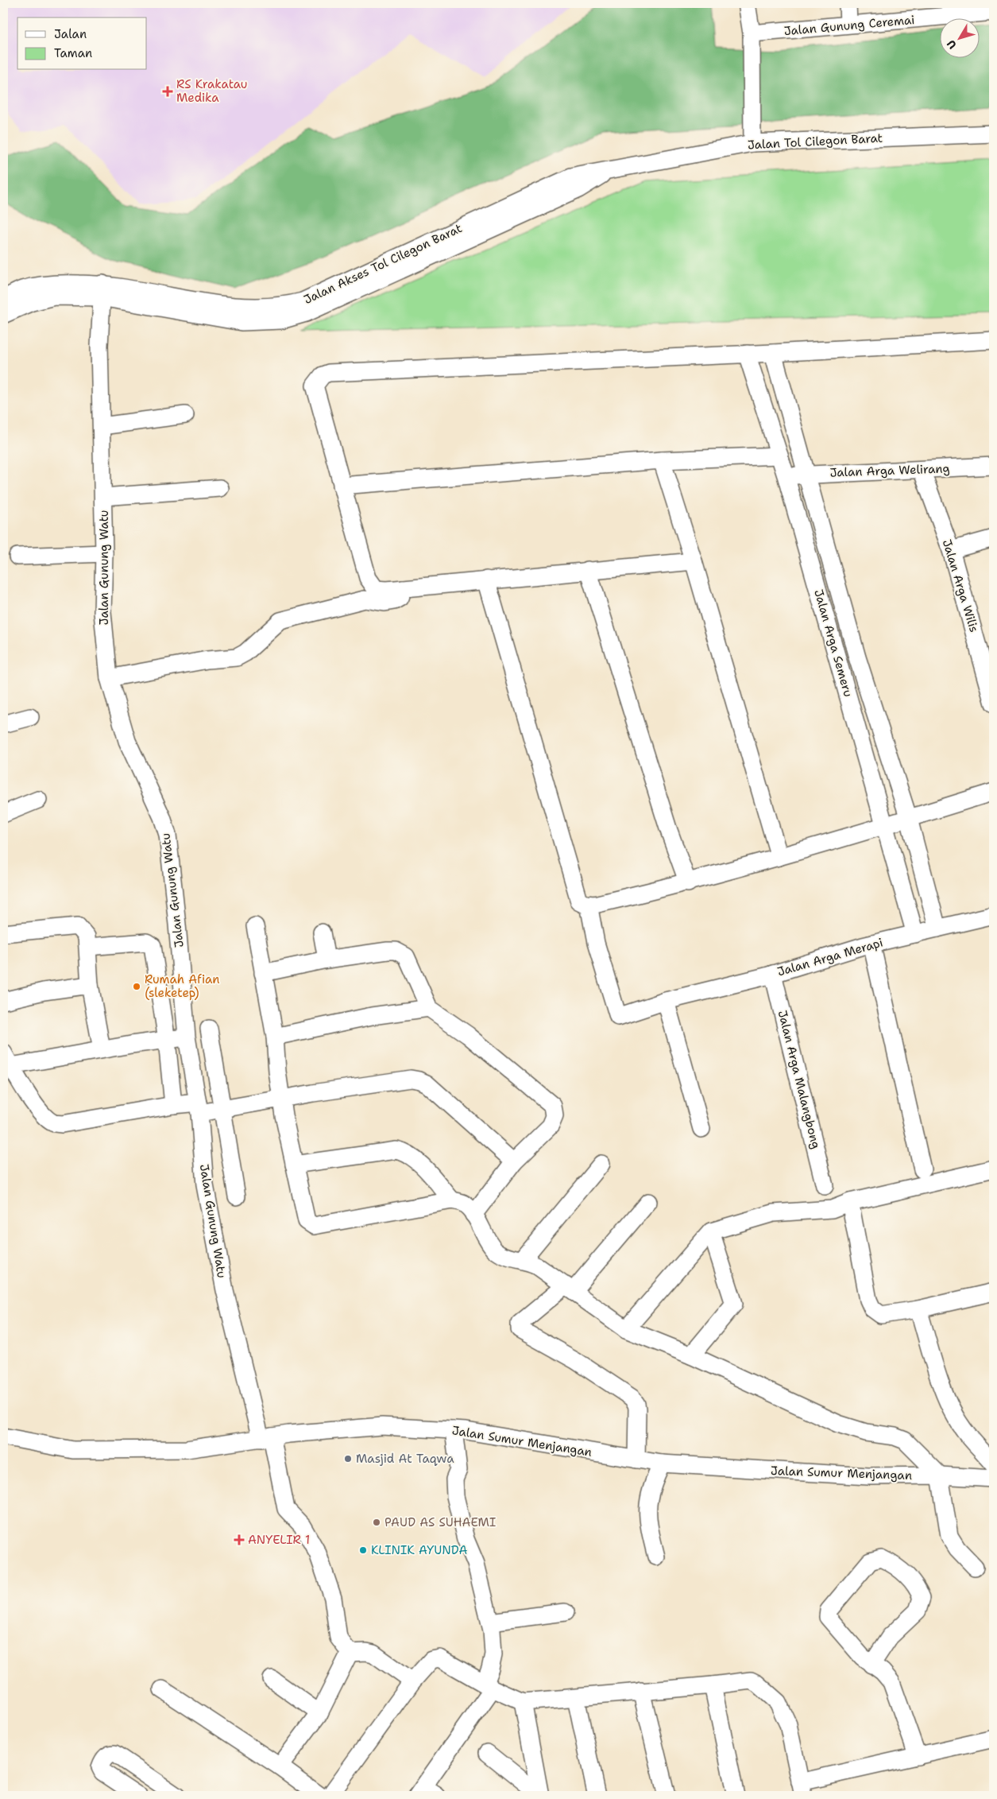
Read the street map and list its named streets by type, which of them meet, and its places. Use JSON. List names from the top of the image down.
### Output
{
  "streets": {
    "street": [
      "Jalan Gunung Ceremai",
      "Jalan Tol Cilegon Barat",
      "Jalan Akses Tol Cilegon Barat",
      "Jalan Arga Welirang",
      "Jalan Gunung Watu",
      "Jalan Arga Wilis",
      "Jalan Arga Semeru",
      "Jalan Arga Merapi",
      "Jalan Arga Malangbong",
      "Jalan Sumur Menjangan"
    ]
  },
  "crossings": [
    ["Jalan Tol Cilegon Barat", "Jalan Akses Tol Cilegon Barat"],
    ["Jalan Akses Tol Cilegon Barat", "Jalan Gunung Watu"],
    ["Jalan Arga Welirang", "Jalan Arga Wilis"],
    ["Jalan Arga Welirang", "Jalan Arga Semeru"],
    ["Jalan Gunung Watu", "Jalan Sumur Menjangan"],
    ["Jalan Arga Semeru", "Jalan Arga Merapi"],
    ["Jalan Arga Merapi", "Jalan Arga Malangbong"]
  ],
  "places": {
    "health": ["RS Krakatau Medika", "ANYELIR 1"],
    "other": [
      "Rumah Afian (sleketep)",
      "Masjid At Taqwa",
      "PAUD AS SUHAEMI",
      "KLINIK AYUNDA"
    ]
  },
  "legend": ["Jalan", "Taman"],
  "north": "bottom left"
}
